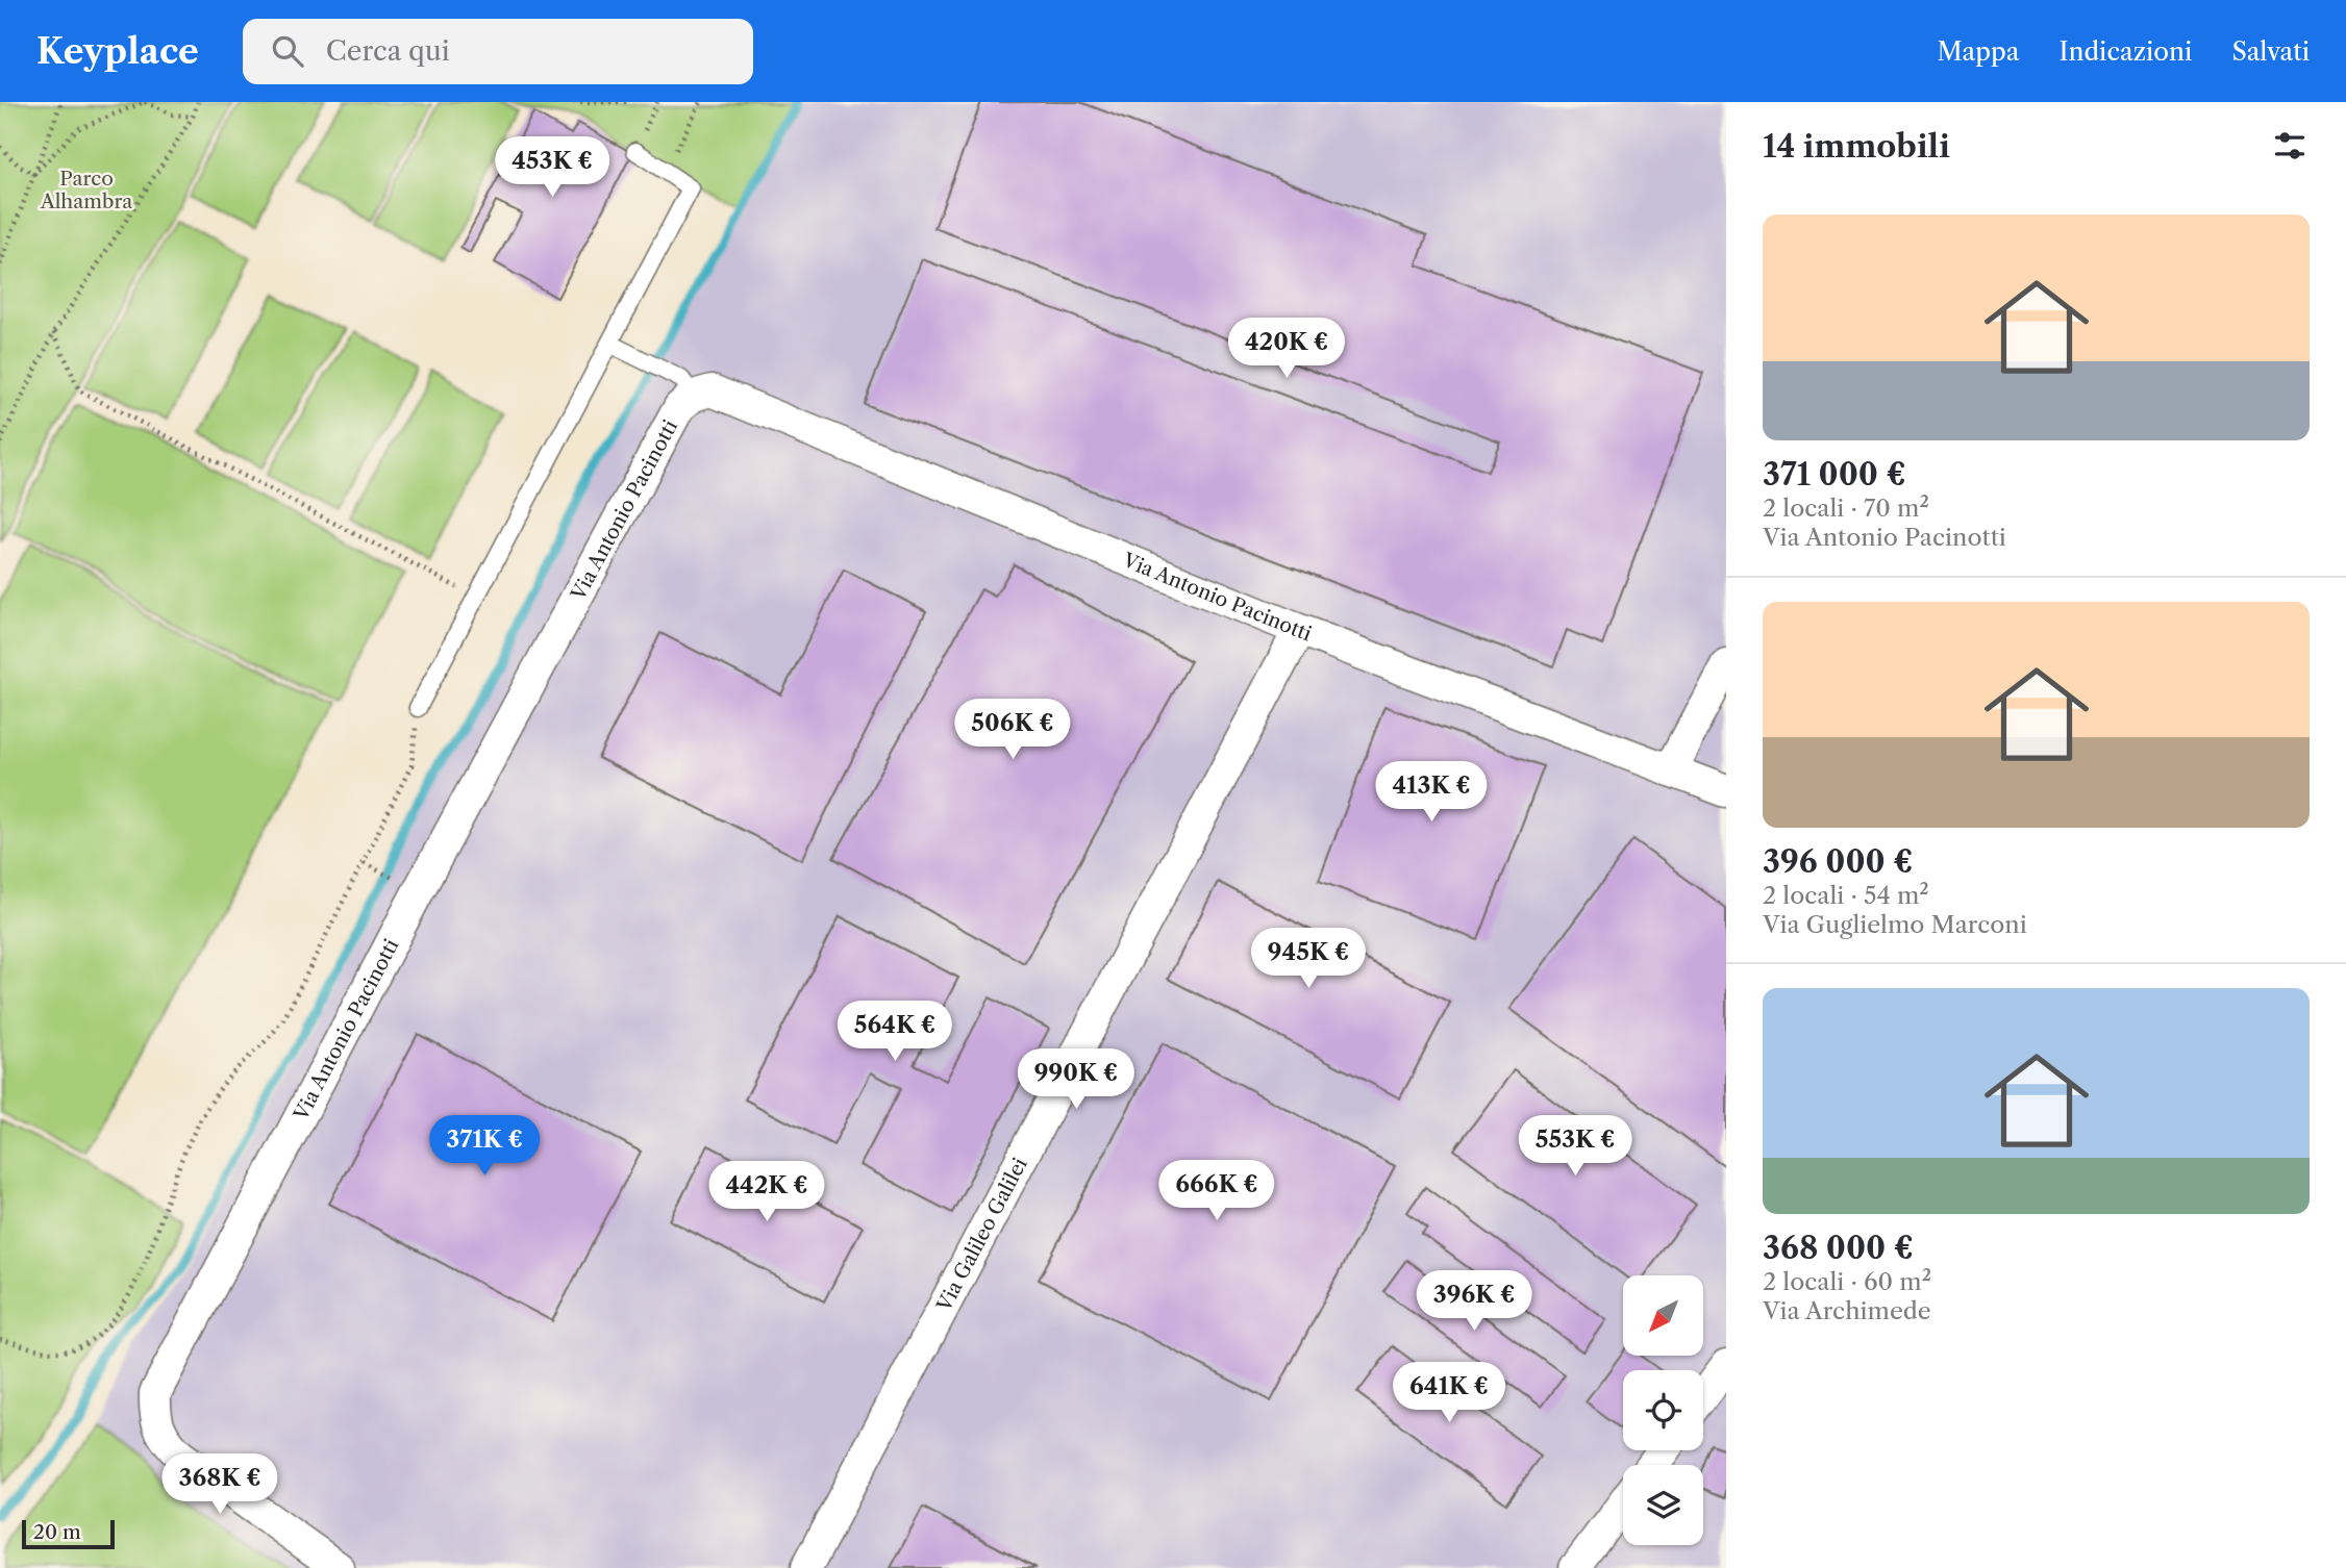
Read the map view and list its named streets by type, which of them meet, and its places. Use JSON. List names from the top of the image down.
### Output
{
  "streets": {
    "street": ["Via Antonio Pacinotti", "Via Galileo Galilei"]
  },
  "crossings": [
    ["Via Antonio Pacinotti", "Via Galileo Galilei"]
  ],
  "parks": ["Parco Alhambra"],
  "scale_bar": "20 m",
  "north": "bottom left",
  "page": {
    "header": "Keyplace",
    "search": "Cerca qui",
    "nav": ["Mappa", "Indicazioni", "Salvati"],
    "heading": "14 immobili",
    "price": [
      "453K €",
      "420K €",
      "506K €",
      "413K €",
      "945K €",
      "564K €",
      "990K €",
      "371K €",
      "553K €",
      "666K €",
      "442K €",
      "396K €",
      "641K €",
      "368K €"
    ],
    "list": [
      {
        "name": "371 000 €",
        "note": "2 locali · 70 m² · Via Antonio Pacinotti"
      },
      {
        "name": "396 000 €",
        "note": "2 locali · 54 m² · Via Guglielmo Marconi"
      },
      {
        "name": "368 000 €",
        "note": "2 locali · 60 m² · Via Archimede"
      }
    ],
    "scale": "20 m"
  }
}
